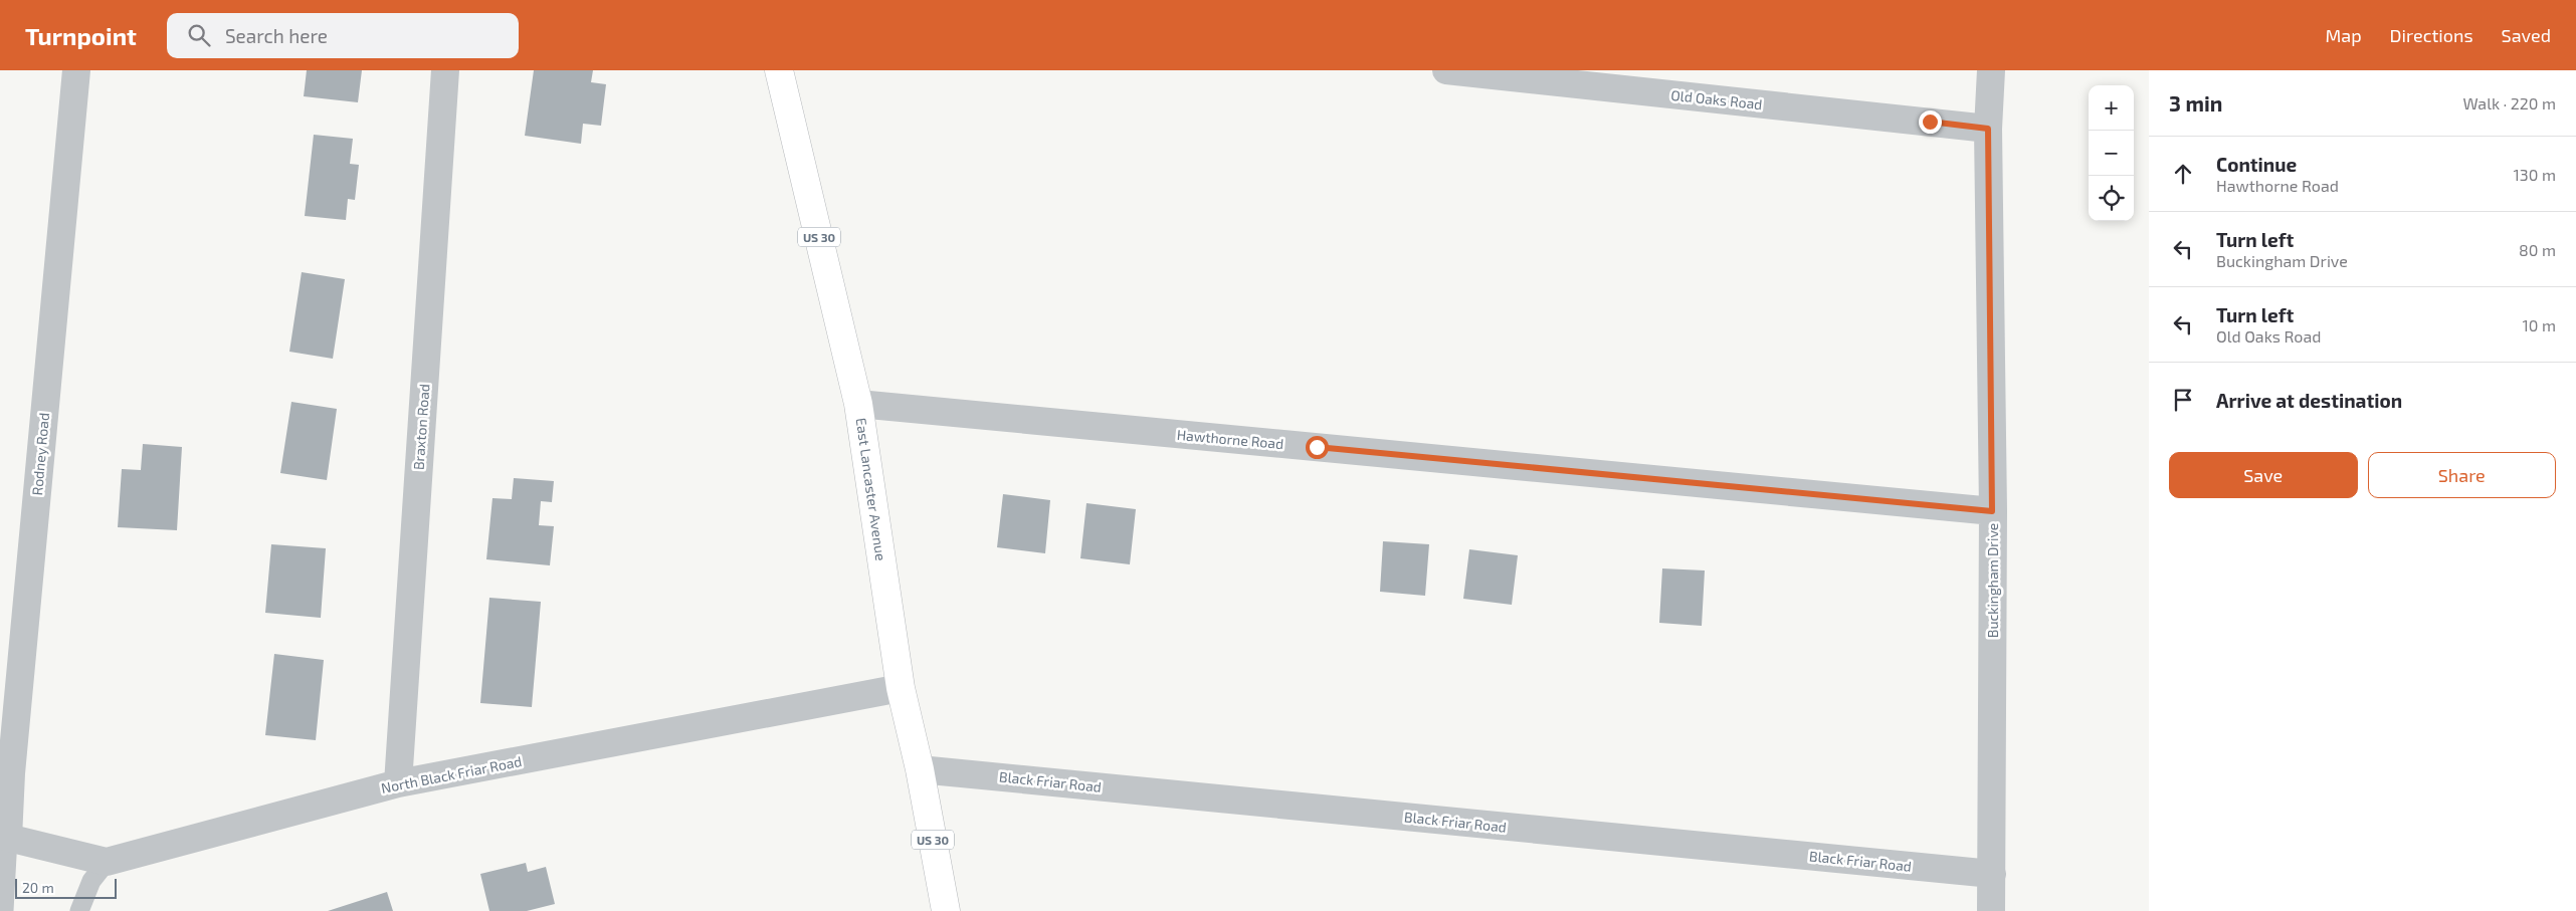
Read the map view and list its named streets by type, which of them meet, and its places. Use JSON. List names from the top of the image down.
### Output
{
  "streets": {
    "highway": ["US 30", "East Lancaster Avenue"],
    "street": [
      "Old Oaks Road",
      "Braxton Road",
      "Hawthorne Road",
      "Rodney Road",
      "Buckingham Drive",
      "North Black Friar Road",
      "Black Friar Road"
    ]
  },
  "crossings": [
    ["Old Oaks Road", "Buckingham Drive"],
    ["Braxton Road", "North Black Friar Road"],
    ["Hawthorne Road", "East Lancaster Avenue"],
    ["Hawthorne Road", "Buckingham Drive"],
    ["Rodney Road", "North Black Friar Road"],
    ["East Lancaster Avenue", "North Black Friar Road"],
    ["East Lancaster Avenue", "Black Friar Road"],
    ["Buckingham Drive", "Black Friar Road"]
  ],
  "scale_bar": "20 m",
  "page": {
    "header": "Turnpoint",
    "search": "Search here",
    "nav": ["Map", "Directions", "Saved"],
    "heading": ["3 min", "Walk · 220 m"],
    "map_buttons": ["+", "−"],
    "list": [
      ["Continue", "Hawthorne Road", "130 m"],
      ["Turn left", "Buckingham Drive", "80 m"],
      ["Turn left", "Old Oaks Road", "10 m"],
      "Arrive at destination"
    ],
    "buttons": ["Save", "Share"],
    "scale": "20 m"
  }
}
